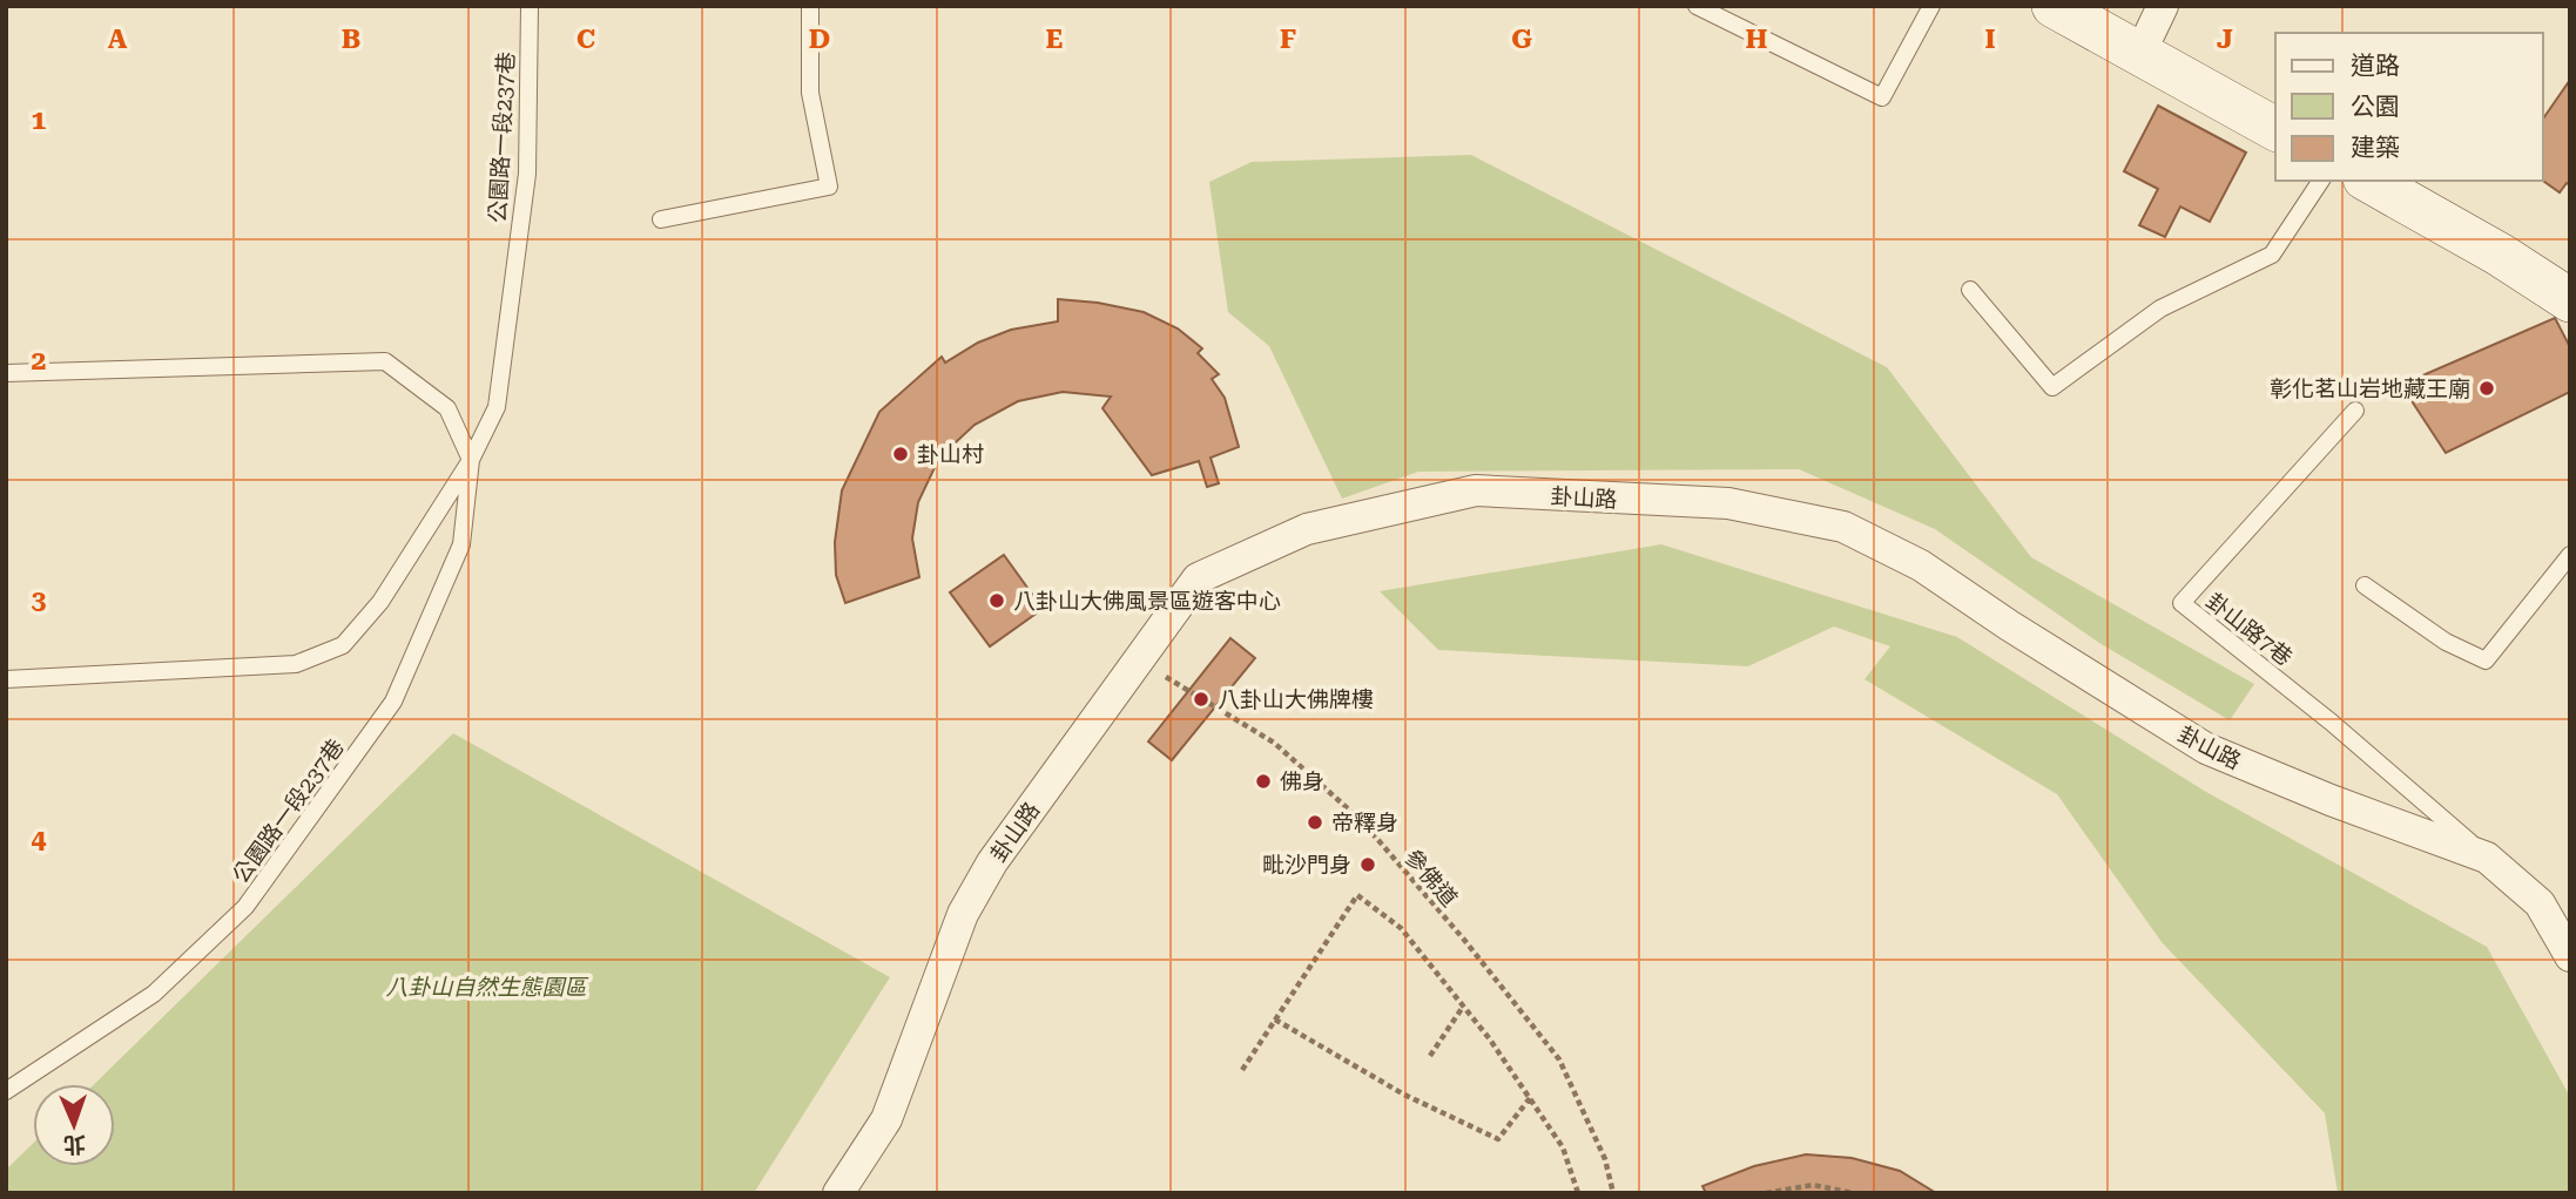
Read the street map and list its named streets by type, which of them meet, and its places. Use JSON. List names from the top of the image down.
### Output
{
  "streets": {
    "street": ["卦山路"],
    "lane": ["公園路一段237巷", "卦山路7巷"],
    "path": ["參佛道"]
  },
  "crossings": [
    ["卦山路", "卦山路7巷"],
    ["卦山路", "參佛道"]
  ],
  "parks": ["八卦山自然生態園區"],
  "places": [
    "彰化茗山岩地藏王廟",
    "卦山村",
    "八卦山大佛風景區遊客中心",
    "八卦山大佛牌樓",
    "佛身",
    "帝釋身",
    "毗沙門身"
  ],
  "legend": ["道路", "公園", "建築"],
  "north": "bottom",
  "grid": {
    "columns": [
      "A",
      "B",
      "C",
      "D",
      "E",
      "F",
      "G",
      "H",
      "I",
      "J"
    ],
    "rows": [
      "1",
      "2",
      "3",
      "4"
    ]
  }
}
